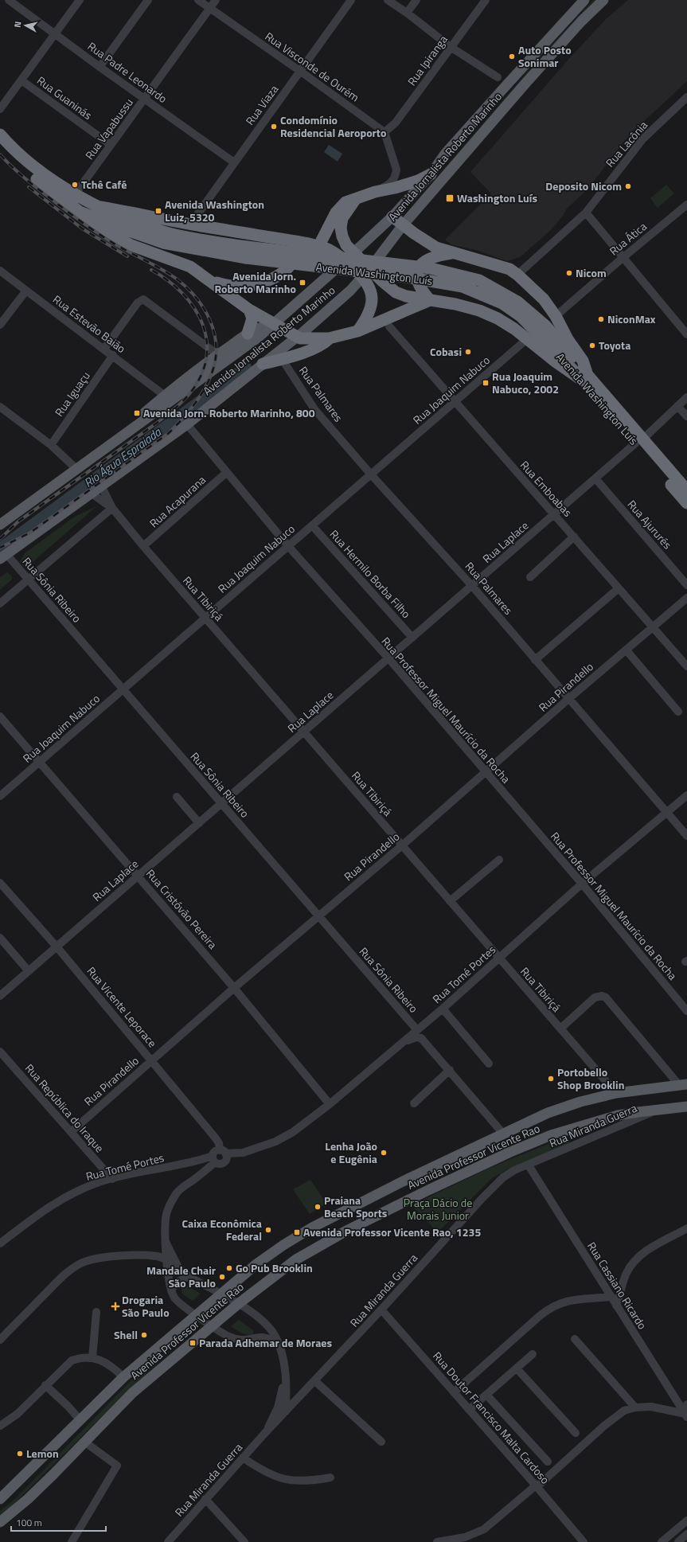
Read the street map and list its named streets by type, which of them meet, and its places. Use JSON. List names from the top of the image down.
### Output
{
  "streets": {
    "highway": ["Avenida Washington Luís"],
    "main road": ["Avenida Jornalista Roberto Marinho", "Avenida Professor Vicente Rao"],
    "street": [
      "Rua Ipiranga",
      "Rua Visconde de Ourém",
      "Rua Padre Leonardo",
      "Rua Guaninás",
      "Rua Viaza",
      "Rua Vapabussu",
      "Rua Lacônia",
      "Rua Ática",
      "Rua Estevão Baião",
      "Rua Joaquim Nabuco",
      "Rua Iguaçu",
      "Rua Palmares",
      "Rua Emboabas",
      "Rua Acapurana",
      "Rua Ajururés",
      "Rua Laplace",
      "Rua Hermilo Borba Filho",
      "Rua Sônia Ribeiro",
      "Rua Tibiriçá",
      "Rua Pirandello",
      "Rua Professor Miguel Maurício da Rocha",
      "Rua Cristóvão Pereira",
      "Rua Tomé Portes",
      "Rua Vicente Leporace",
      "Rua República do Iraque",
      "Rua Miranda Guerra",
      "Rua Cassiano Ricardo",
      "Rua Doutor Francisco Malta Cardoso"
    ]
  },
  "crossings": [
    ["Rua Ipiranga", "Rua Visconde de Ourém"],
    ["Rua Visconde de Ourém", "Rua Viaza"],
    ["Rua Visconde de Ourém", "Rua Vapabussu"],
    ["Rua Padre Leonardo", "Rua Viaza"],
    ["Rua Padre Leonardo", "Rua Vapabussu"],
    ["Rua Guaninás", "Rua Vapabussu"],
    ["Rua Vapabussu", "Avenida Washington Luís"],
    ["Avenida Jornalista Roberto Marinho", "Rua Palmares"],
    ["Avenida Jornalista Roberto Marinho", "Rua Sônia Ribeiro"],
    ["Avenida Jornalista Roberto Marinho", "Rua Tibiriçá"],
    ["Avenida Jornalista Roberto Marinho", "Rua Professor Miguel Maurício da Rocha"],
    ["Avenida Washington Luís", "Rua Laplace"],
    ["Rua Estevão Baião", "Rua Iguaçu"],
    ["Rua Joaquim Nabuco", "Rua Palmares"],
    ["Rua Joaquim Nabuco", "Rua Emboabas"],
    ["Rua Joaquim Nabuco", "Rua Hermilo Borba Filho"],
    ["Rua Joaquim Nabuco", "Rua Sônia Ribeiro"],
    ["Rua Joaquim Nabuco", "Rua Tibiriçá"],
    ["Rua Joaquim Nabuco", "Rua Professor Miguel Maurício da Rocha"],
    ["Rua Joaquim Nabuco", "Rua Cristóvão Pereira"],
    ["Rua Palmares", "Rua Laplace"],
    ["Rua Palmares", "Rua Pirandello"],
    ["Rua Palmares", "Rua Tomé Portes"],
    ["Rua Emboabas", "Rua Laplace"],
    ["Rua Emboabas", "Rua Pirandello"],
    ["Rua Acapurana", "Rua Tibiriçá"],
    ["Rua Acapurana", "Rua Professor Miguel Maurício da Rocha"],
    ["Rua Ajururés", "Rua Laplace"],
    ["Rua Laplace", "Rua Hermilo Borba Filho"],
    ["Rua Laplace", "Rua Sônia Ribeiro"],
    ["Rua Laplace", "Rua Tibiriçá"],
    ["Rua Laplace", "Rua Professor Miguel Maurício da Rocha"],
    ["Rua Laplace", "Rua Cristóvão Pereira"],
    ["Rua Laplace", "Rua Vicente Leporace"],
    ["Rua Sônia Ribeiro", "Rua Pirandello"],
    ["Rua Sônia Ribeiro", "Rua Tomé Portes"],
    ["Rua Tibiriçá", "Rua Pirandello"],
    ["Rua Tibiriçá", "Rua Tomé Portes"],
    ["Rua Tibiriçá", "Avenida Professor Vicente Rao"],
    ["Rua Pirandello", "Rua Professor Miguel Maurício da Rocha"],
    ["Rua Pirandello", "Rua Cristóvão Pereira"],
    ["Rua Pirandello", "Rua Vicente Leporace"],
    ["Rua Pirandello", "Rua República do Iraque"],
    ["Rua Professor Miguel Maurício da Rocha", "Rua Tomé Portes"],
    ["Rua Cristóvão Pereira", "Rua Tomé Portes"],
    ["Rua Tomé Portes", "Rua Vicente Leporace"],
    ["Rua Tomé Portes", "Rua República do Iraque"],
    ["Rua Miranda Guerra", "Avenida Professor Vicente Rao"],
    ["Rua Miranda Guerra", "Rua Cassiano Ricardo"],
    ["Rua Miranda Guerra", "Rua Doutor Francisco Malta Cardoso"]
  ],
  "water": ["Rio Água Espraiada"],
  "parks": ["Praça Dácio de Morais Junior"],
  "places": {
    "other": [
      "Auto Posto Sonimar",
      "Condomínio Residencial Aeroporto",
      "Tchê Café",
      "Deposito Nicom",
      "Nicom",
      "NiconMax",
      "Toyota",
      "Cobasi",
      "Portobello Shop Brooklin",
      "Lenha João e Eugênia",
      "Praiana Beach Sports",
      "Caixa Econômica Federal",
      "Go Pub Brooklin",
      "Mandale Chair São Paulo",
      "Shell",
      "Lemon"
    ],
    "transit": [
      "Washington Luís",
      "Avenida Washington Luiz, 5320",
      "Avenida Jorn. Roberto Marinho",
      "Rua Joaquim Nabuco, 2002",
      "Avenida Jorn. Roberto Marinho, 800",
      "Avenida Professor Vicente Rao, 1235",
      "Parada Adhemar de Moraes"
    ],
    "health": ["Drogaria São Paulo"]
  },
  "scale_bar": "100 m",
  "north": "left"
}
